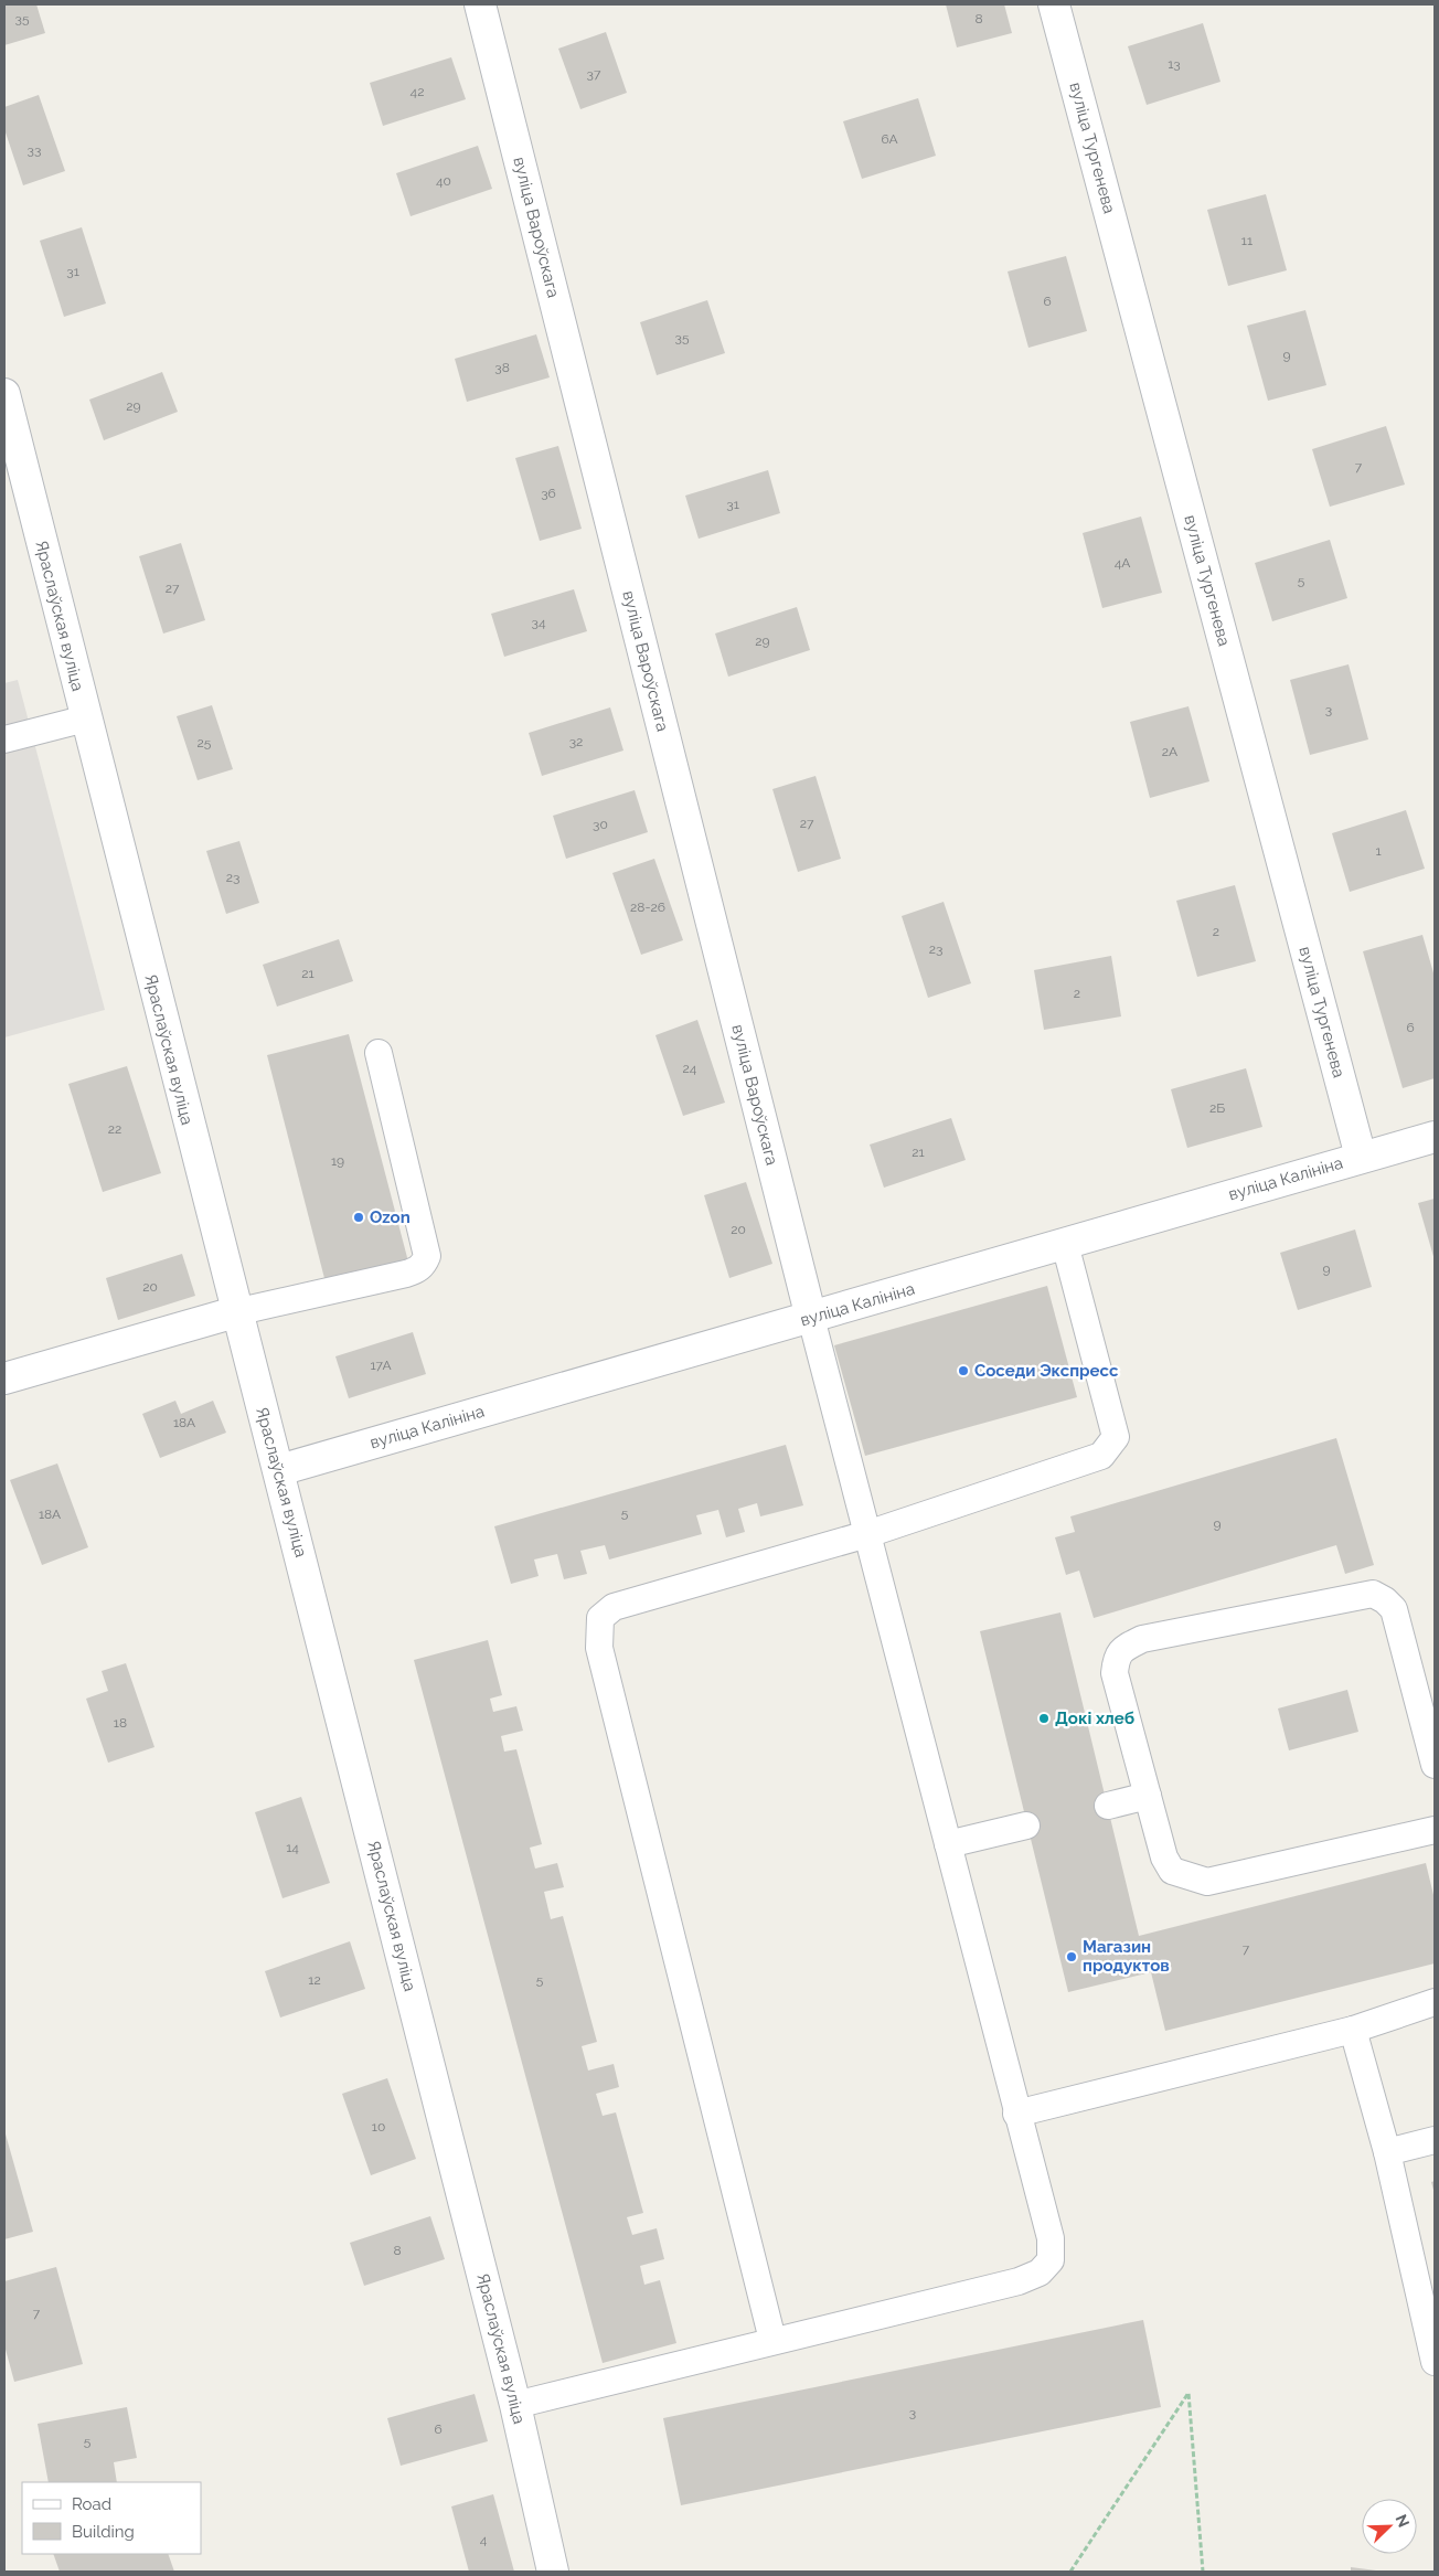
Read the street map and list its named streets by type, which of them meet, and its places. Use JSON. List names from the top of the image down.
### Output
{
  "streets": {
    "street": [
      "вуліца Тургенева",
      "вуліца Вароўскага",
      "Яраслаўская вуліца",
      "вуліца Калініна"
    ]
  },
  "crossings": [
    ["вуліца Тургенева", "вуліца Калініна"],
    ["вуліца Вароўскага", "вуліца Калініна"],
    ["Яраслаўская вуліца", "вуліца Калініна"]
  ],
  "places": [
    "Ozon",
    "Соседи Экспресс",
    "Докі хлеб",
    "Магазин продуктов"
  ],
  "house_numbers": [
    "35",
    "8",
    "13",
    "37",
    "42",
    "6А",
    "33",
    "40",
    "11",
    "31",
    "6",
    "35",
    "9",
    "38",
    "29",
    "7",
    "36",
    "31",
    "4А",
    "5",
    "27",
    "34",
    "29",
    "3",
    "32",
    "25",
    "2А",
    "27",
    "30",
    "1",
    "23",
    "28-26",
    "2",
    "23",
    "21",
    "2",
    "6",
    "24",
    "2Б",
    "22",
    "21",
    "19",
    "20",
    "9",
    "20",
    "17А",
    "18А",
    "5",
    "18А",
    "9",
    "18",
    "14",
    "7",
    "12",
    "5",
    "10",
    "8",
    "7",
    "3",
    "6",
    "5",
    "4"
  ],
  "legend": ["Road", "Building"],
  "north": "top right"
}
